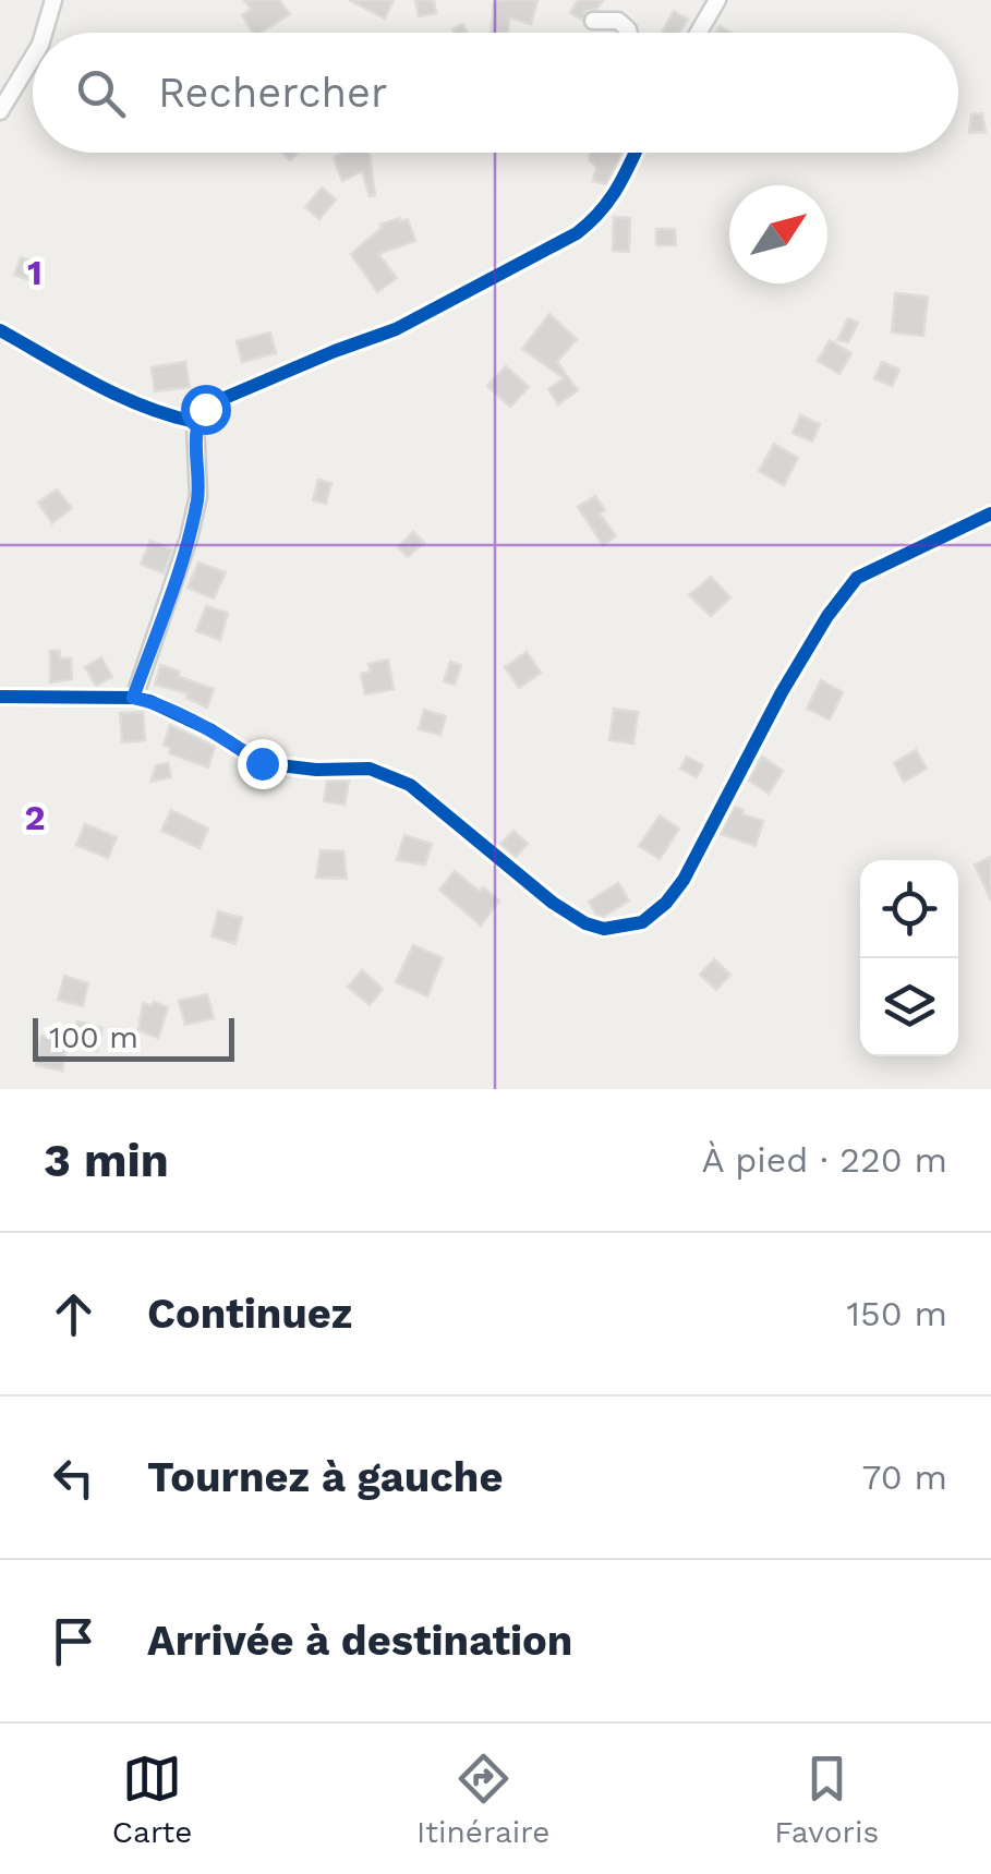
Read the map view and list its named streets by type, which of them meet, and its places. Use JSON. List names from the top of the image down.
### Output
{
  "scale_bar": "100 m",
  "north": "top right",
  "page": {
    "search": "Rechercher",
    "scale": "100 m",
    "heading": ["3 min", "À pied · 220 m"],
    "list": [
      ["Continuez", "150 m"],
      ["Tournez à gauche", "70 m"],
      "Arrivée à destination"
    ],
    "nav": ["Carte", "Itinéraire", "Favoris"]
  },
  "grid": {
    "rows": ["1", "2"]
  }
}
